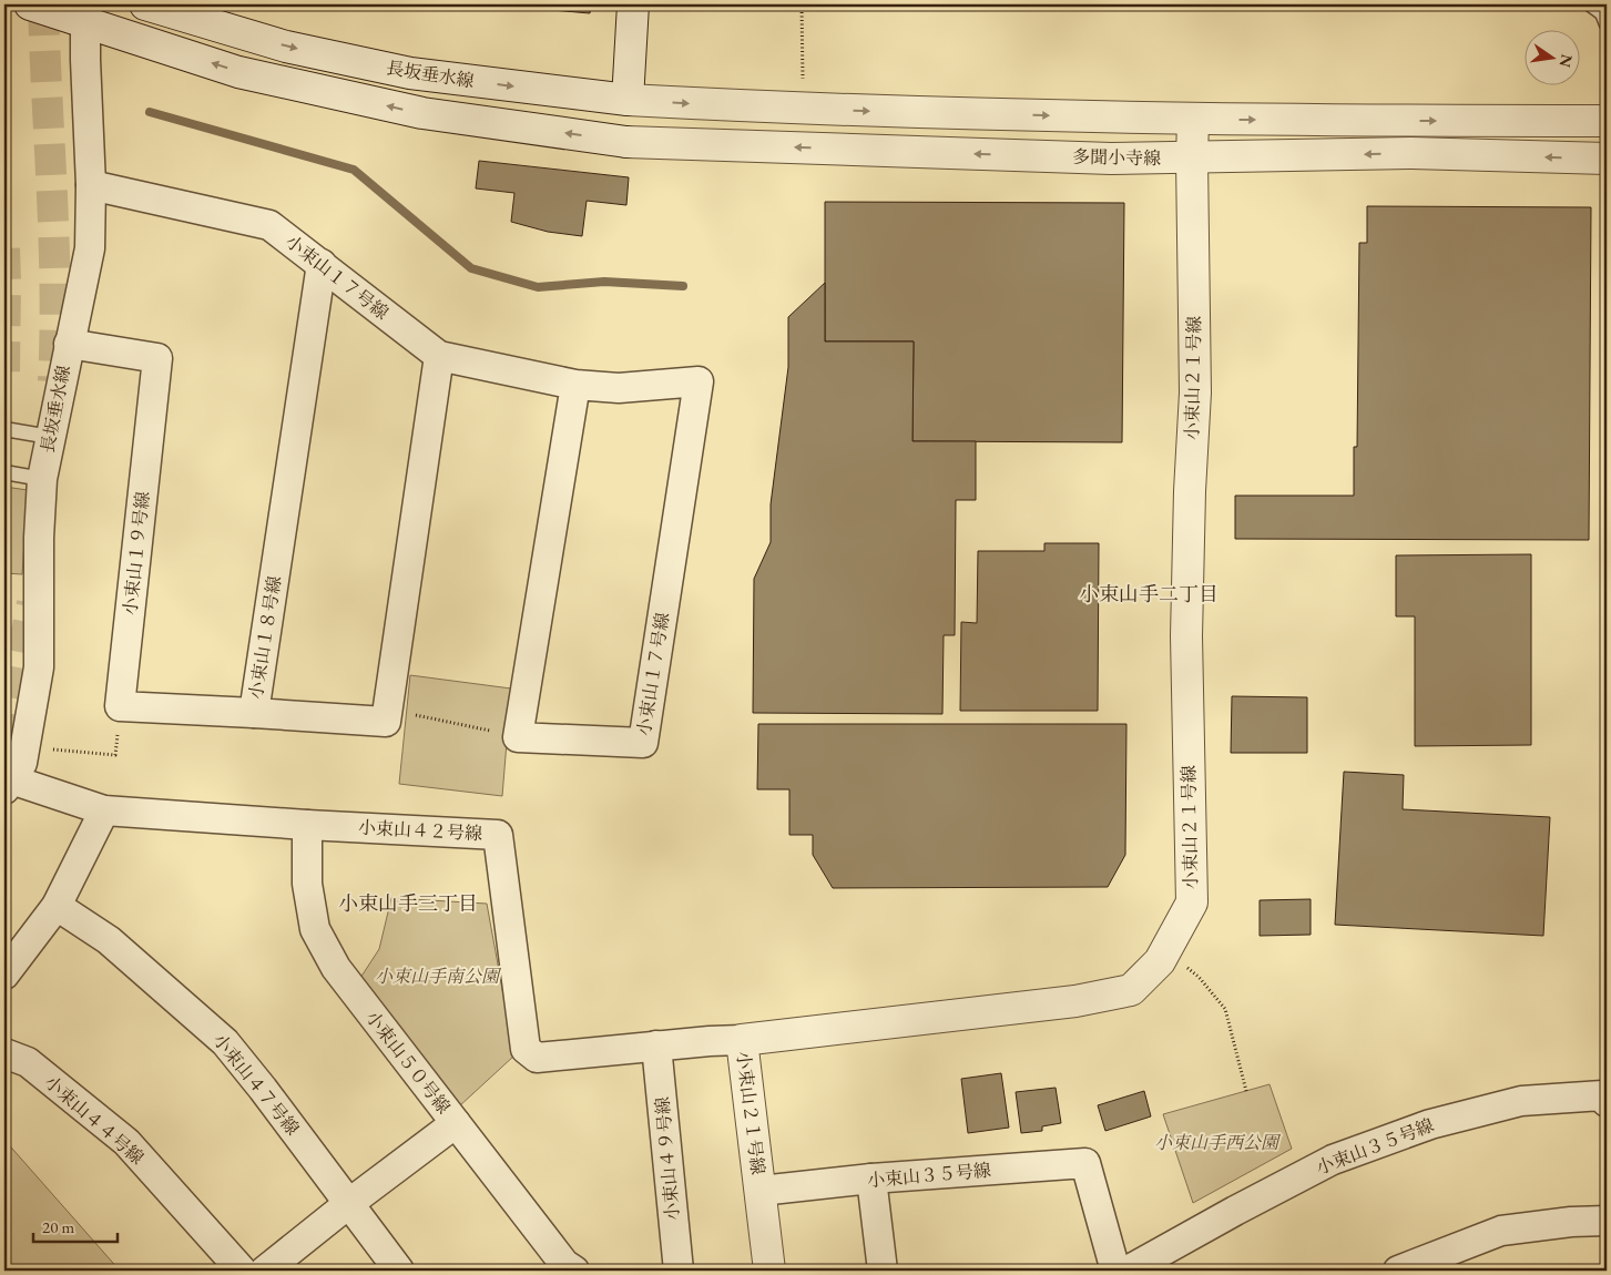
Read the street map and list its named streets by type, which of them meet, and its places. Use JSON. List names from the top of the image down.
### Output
{
  "streets": {
    "street": [
      "長坂垂水線",
      "多聞小寺線",
      "小束山１７号線",
      "小束山２１号線",
      "小束山１９号線",
      "小束山１８号線",
      "小束山４２号線",
      "小束山５０号線",
      "小束山４７号線",
      "小束山４４号線",
      "小束山３５号線",
      "小束山４９号線"
    ]
  },
  "crossings": [
    ["長坂垂水線", "多聞小寺線"],
    ["長坂垂水線", "小束山１７号線"],
    ["長坂垂水線", "小束山１９号線"],
    ["長坂垂水線", "小束山４２号線"],
    ["多聞小寺線", "小束山２１号線"],
    ["小束山１７号線", "小束山１８号線"],
    ["小束山２１号線", "小束山４２号線"],
    ["小束山２１号線", "小束山３５号線"],
    ["小束山１９号線", "小束山１８号線"],
    ["小束山４２号線", "小束山５０号線"],
    ["小束山４２号線", "小束山４９号線"]
  ],
  "districts": ["小束山手二丁目", "小束山手三丁目"],
  "parks": ["小束山手南公園", "小束山手西公園"],
  "scale_bar": "20 m",
  "north": "right"
}
